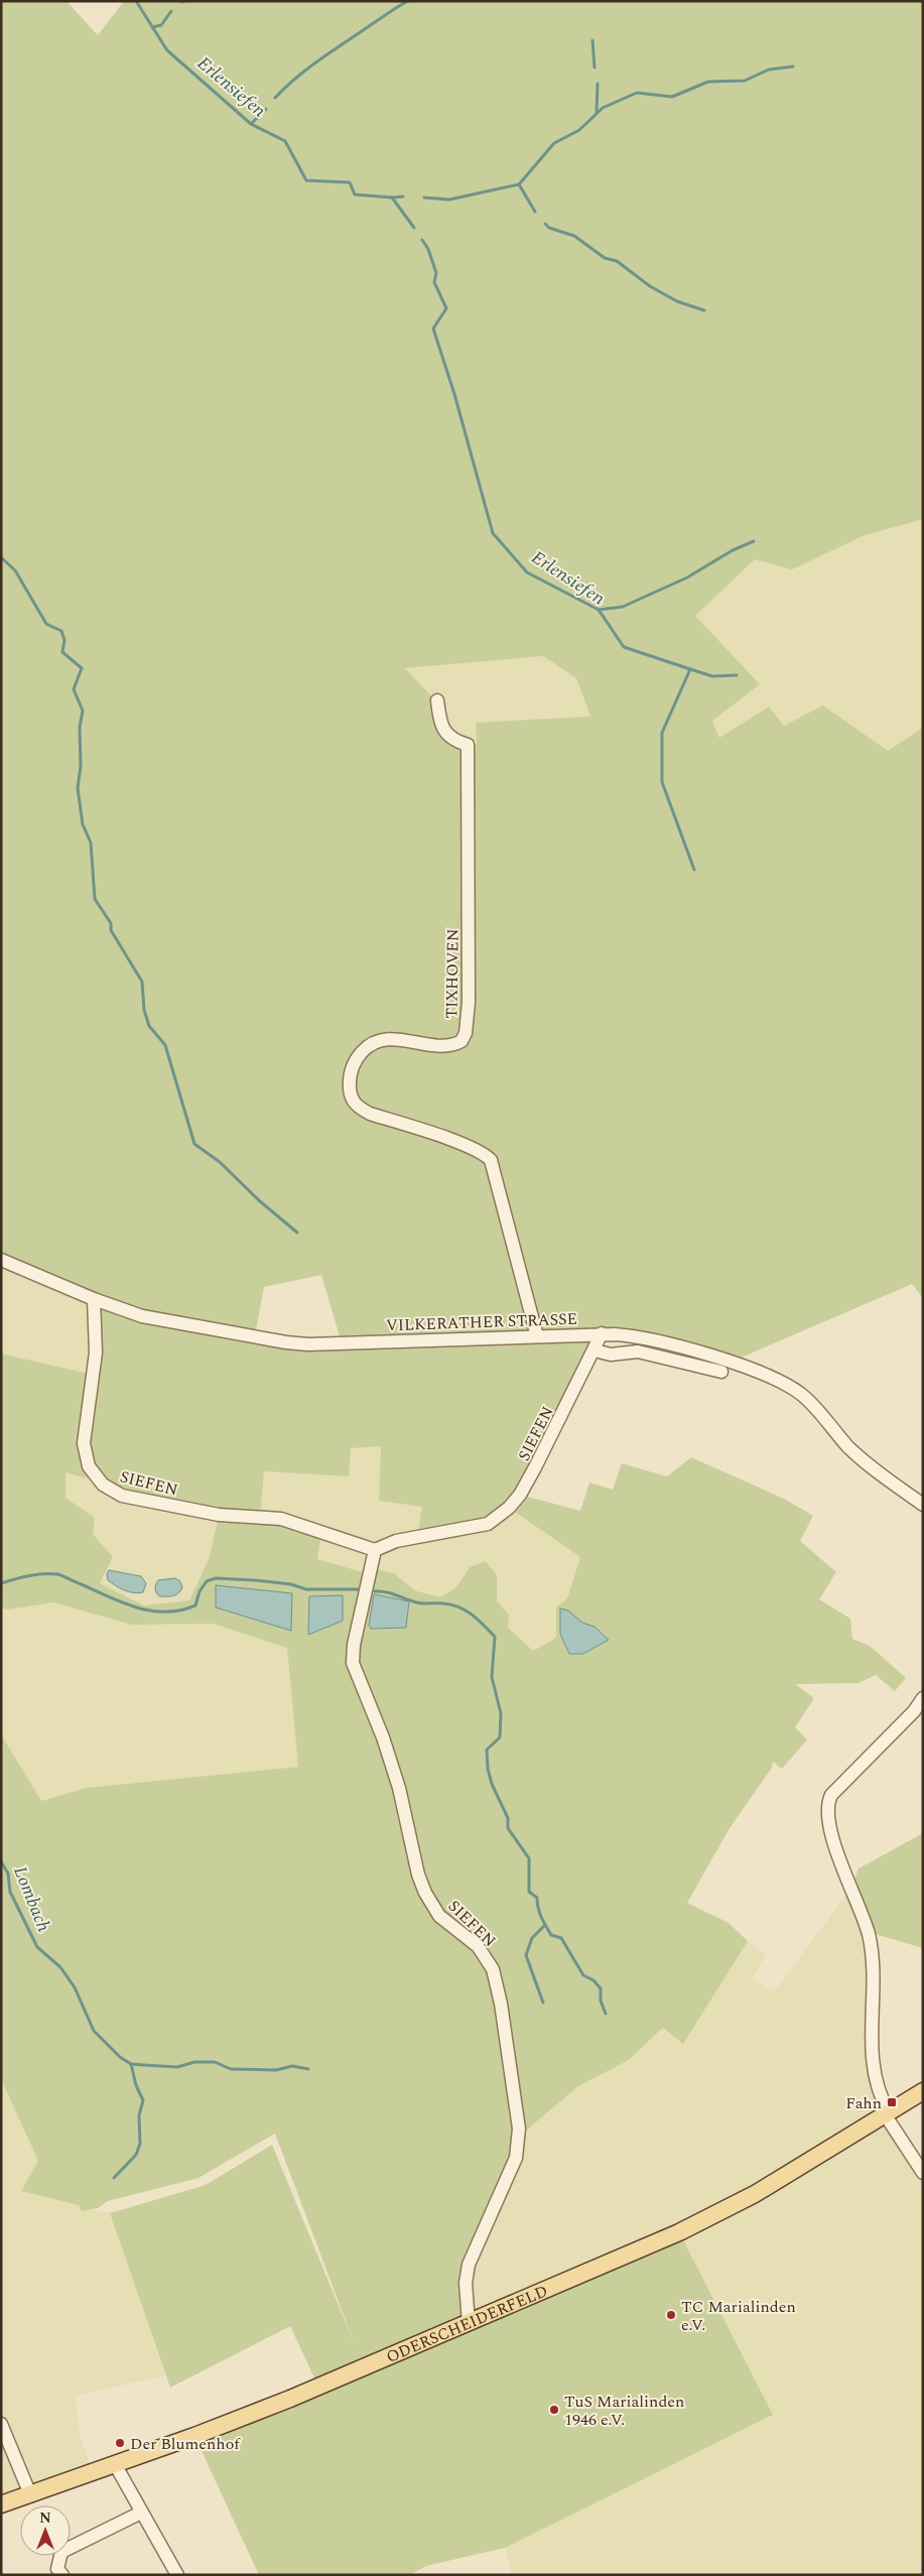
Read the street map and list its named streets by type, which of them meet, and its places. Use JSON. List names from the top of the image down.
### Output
{
  "streets": {
    "main road": ["ODERSCHEIDERFELD"],
    "street": ["TIXHOVEN", "VILKERATHER STRASSE", "SIEFEN"]
  },
  "crossings": [
    ["TIXHOVEN", "VILKERATHER STRASSE"],
    ["VILKERATHER STRASSE", "SIEFEN"],
    ["SIEFEN", "ODERSCHEIDERFELD"]
  ],
  "water": ["Erlensiefen", "Lombach"],
  "places": {
    "transit": ["Fahn"],
    "other": ["TC Marialinden e.V.", "TuS Marialinden 1946 e.V.", "Der Blumenhof"]
  },
  "north": "top"
}
